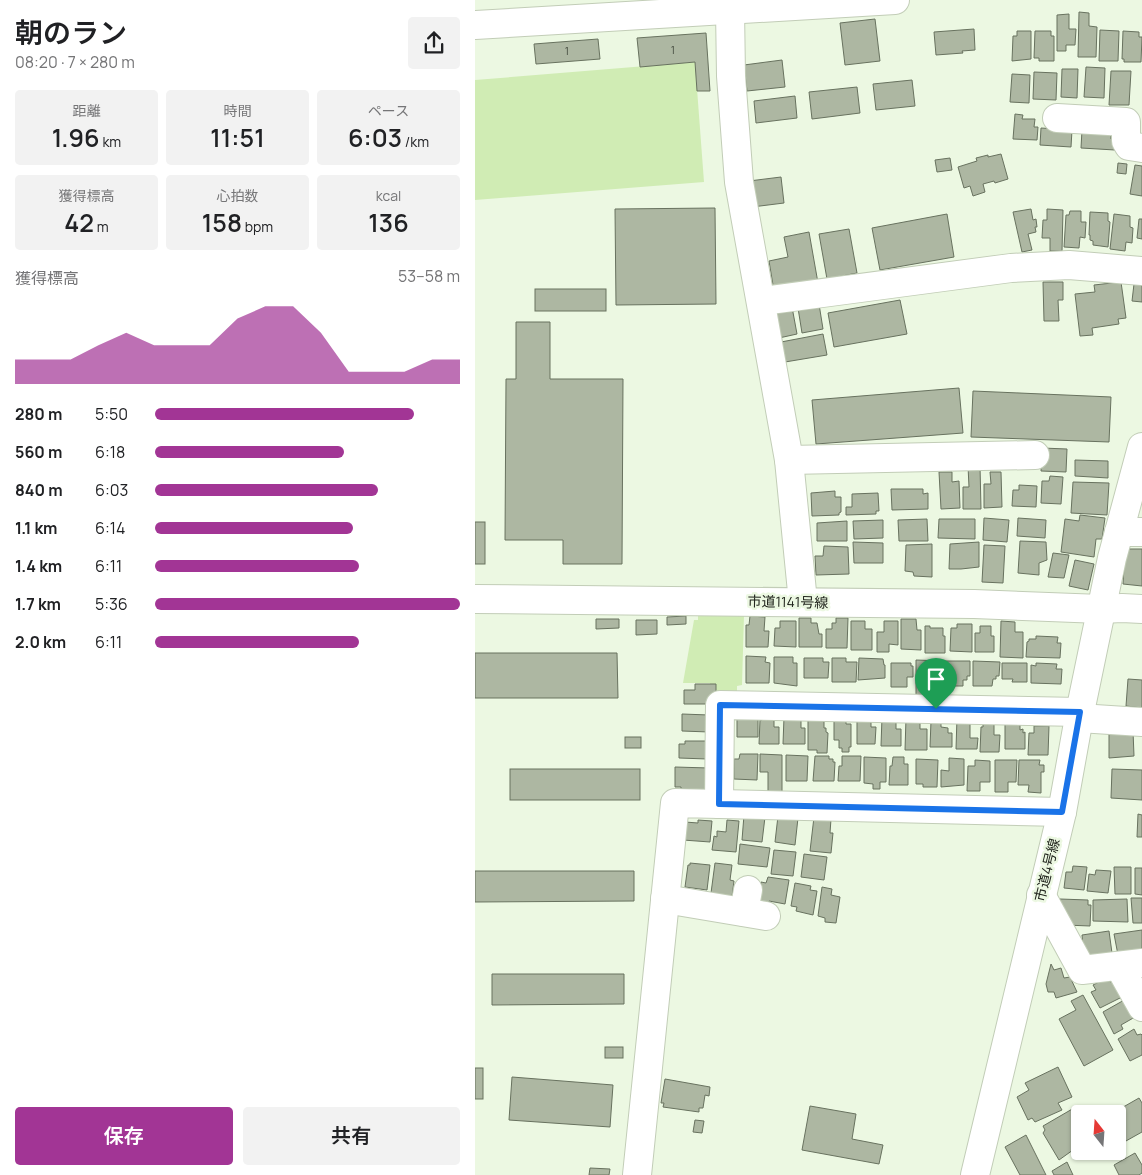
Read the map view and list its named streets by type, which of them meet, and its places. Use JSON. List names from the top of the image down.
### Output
{
  "streets": {
    "street": ["市道1141号線", "市道4号線"]
  },
  "crossings": [
    ["市道1141号線", "市道4号線"]
  ],
  "house_numbers": ["1", "1"],
  "north": "top",
  "page": {
    "heading": ["朝のラン", "08:20 · 7 × 280 m"],
    "stats": [
      ["距離", "1.96 km"],
      ["時間", "11:51"],
      ["ペース", "6:03 /km"],
      ["獲得標高", "42 m"],
      ["心拍数", "158 bpm"],
      ["kcal", "136"]
    ],
    "chart": ["獲得標高", "53–58 m"],
    "list": [
      {
        "name": "280 m",
        "note": "5:50"
      },
      {
        "name": "560 m",
        "note": "6:18"
      },
      {
        "name": "840 m",
        "note": "6:03"
      },
      {
        "name": "1.1 km",
        "note": "6:14"
      },
      {
        "name": "1.4 km",
        "note": "6:11"
      },
      {
        "name": "1.7 km",
        "note": "5:36"
      },
      {
        "name": "2.0 km",
        "note": "6:11"
      }
    ],
    "buttons": ["保存", "共有"]
  }
}
